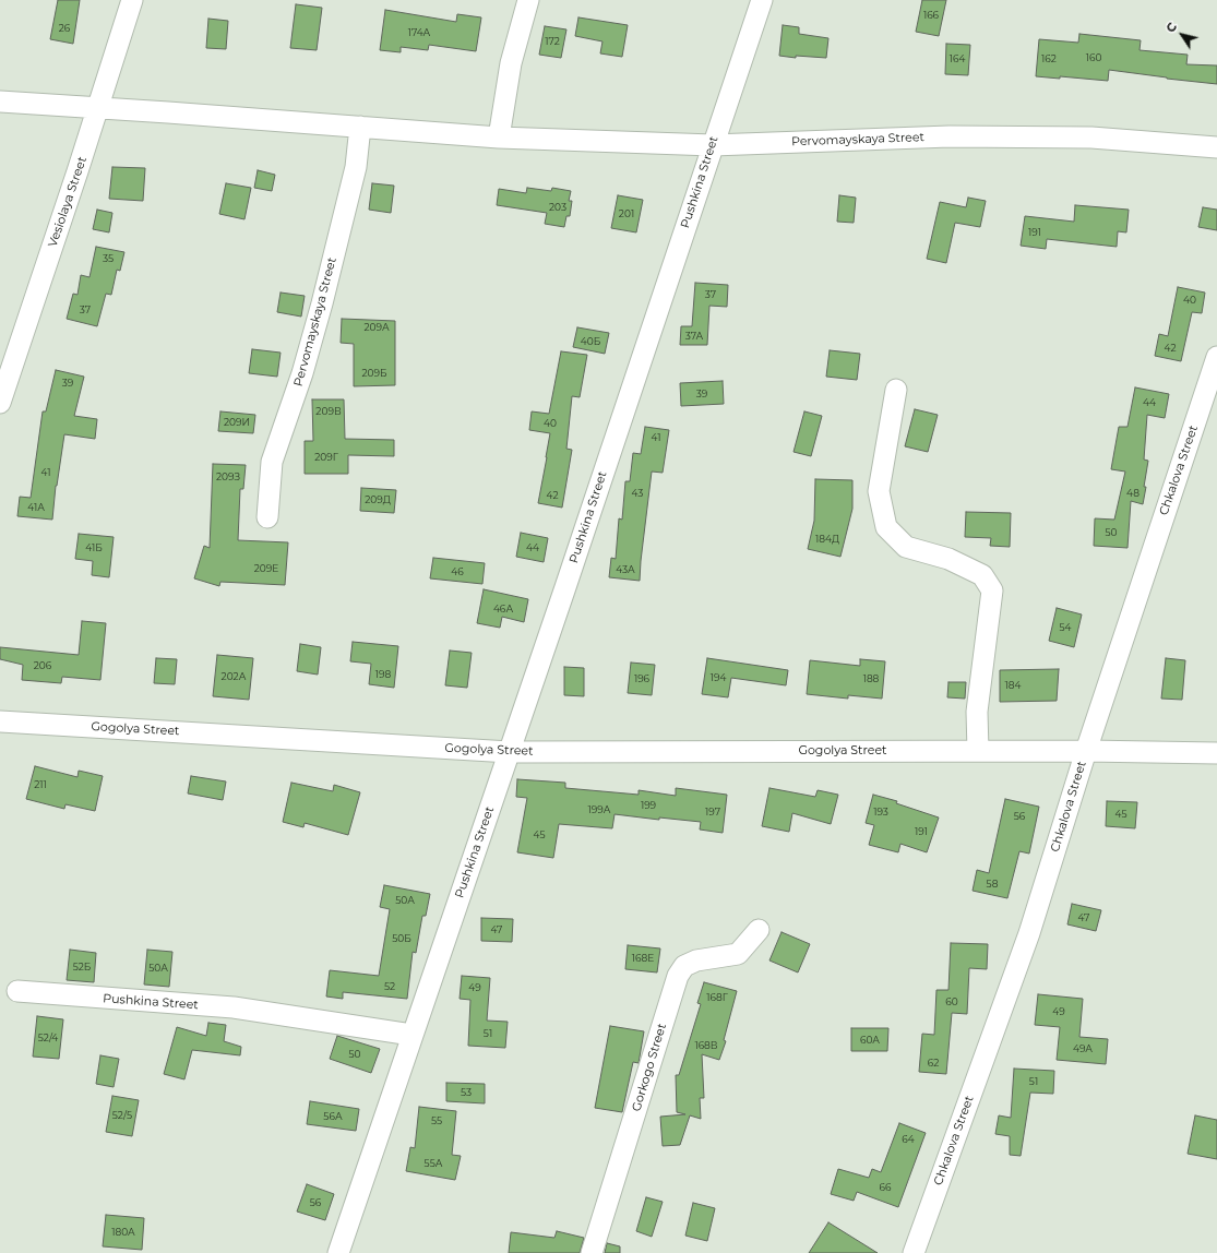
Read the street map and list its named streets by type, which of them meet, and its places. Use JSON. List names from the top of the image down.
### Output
{
  "streets": {
    "street": [
      "Pervomayskaya Street",
      "Pushkina Street",
      "Vesiolaya Street",
      "Chkalova Street",
      "Gogolya Street",
      "Gorkogo Street"
    ]
  },
  "crossings": [
    ["Pervomayskaya Street", "Pushkina Street"],
    ["Pervomayskaya Street", "Vesiolaya Street"],
    ["Pushkina Street", "Gogolya Street"],
    ["Chkalova Street", "Gogolya Street"]
  ],
  "house_numbers": [
    "166",
    "26",
    "174А",
    "172",
    "160",
    "164",
    "162",
    "203",
    "201",
    "191",
    "35",
    "37",
    "40",
    "37",
    "209А",
    "37А",
    "40Б",
    "42",
    "209Б",
    "39",
    "39",
    "44",
    "209В",
    "209И",
    "40",
    "41",
    "209Г",
    "41",
    "209З",
    "43",
    "48",
    "42",
    "209Д",
    "41А",
    "50",
    "184Д",
    "41Б",
    "44",
    "209Е",
    "43А",
    "46",
    "46А",
    "54",
    "206",
    "198",
    "202А",
    "194",
    "196",
    "188",
    "184",
    "211",
    "199",
    "199А",
    "197",
    "193",
    "45",
    "56",
    "191",
    "45",
    "58",
    "50А",
    "47",
    "47",
    "50Б",
    "168Е",
    "52Б",
    "50А",
    "52",
    "49",
    "168Г",
    "60",
    "49",
    "51",
    "52/4",
    "60А",
    "168В",
    "49А",
    "50",
    "62",
    "51",
    "53",
    "52/5",
    "56А",
    "55",
    "64",
    "55А",
    "66",
    "56",
    "180А"
  ],
  "north": "top left"
}
